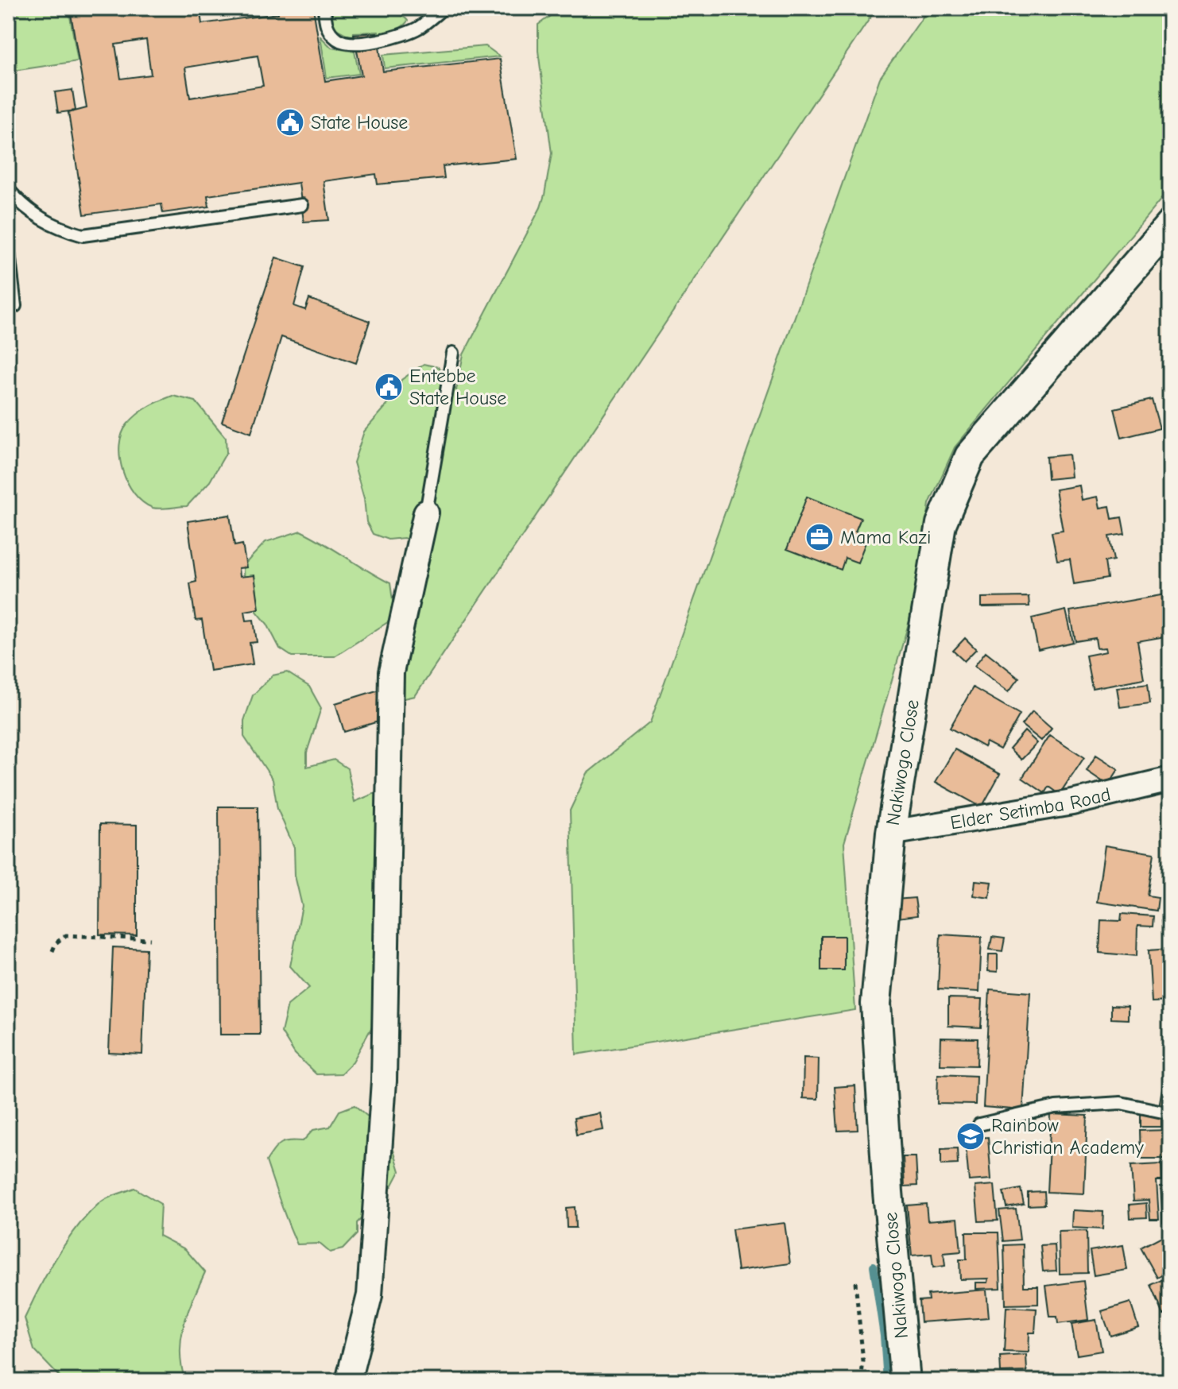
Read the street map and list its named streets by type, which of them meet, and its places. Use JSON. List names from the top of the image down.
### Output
{
  "streets": {
    "street": ["Nakiwogo Close", "Elder Setimba Road"]
  },
  "crossings": [
    ["Nakiwogo Close", "Elder Setimba Road"]
  ],
  "places": {
    "public building": ["State House", "Entebbe State House"],
    "office": ["Mama Kazi"],
    "school or university": ["Rainbow Christian Academy"]
  }
}
